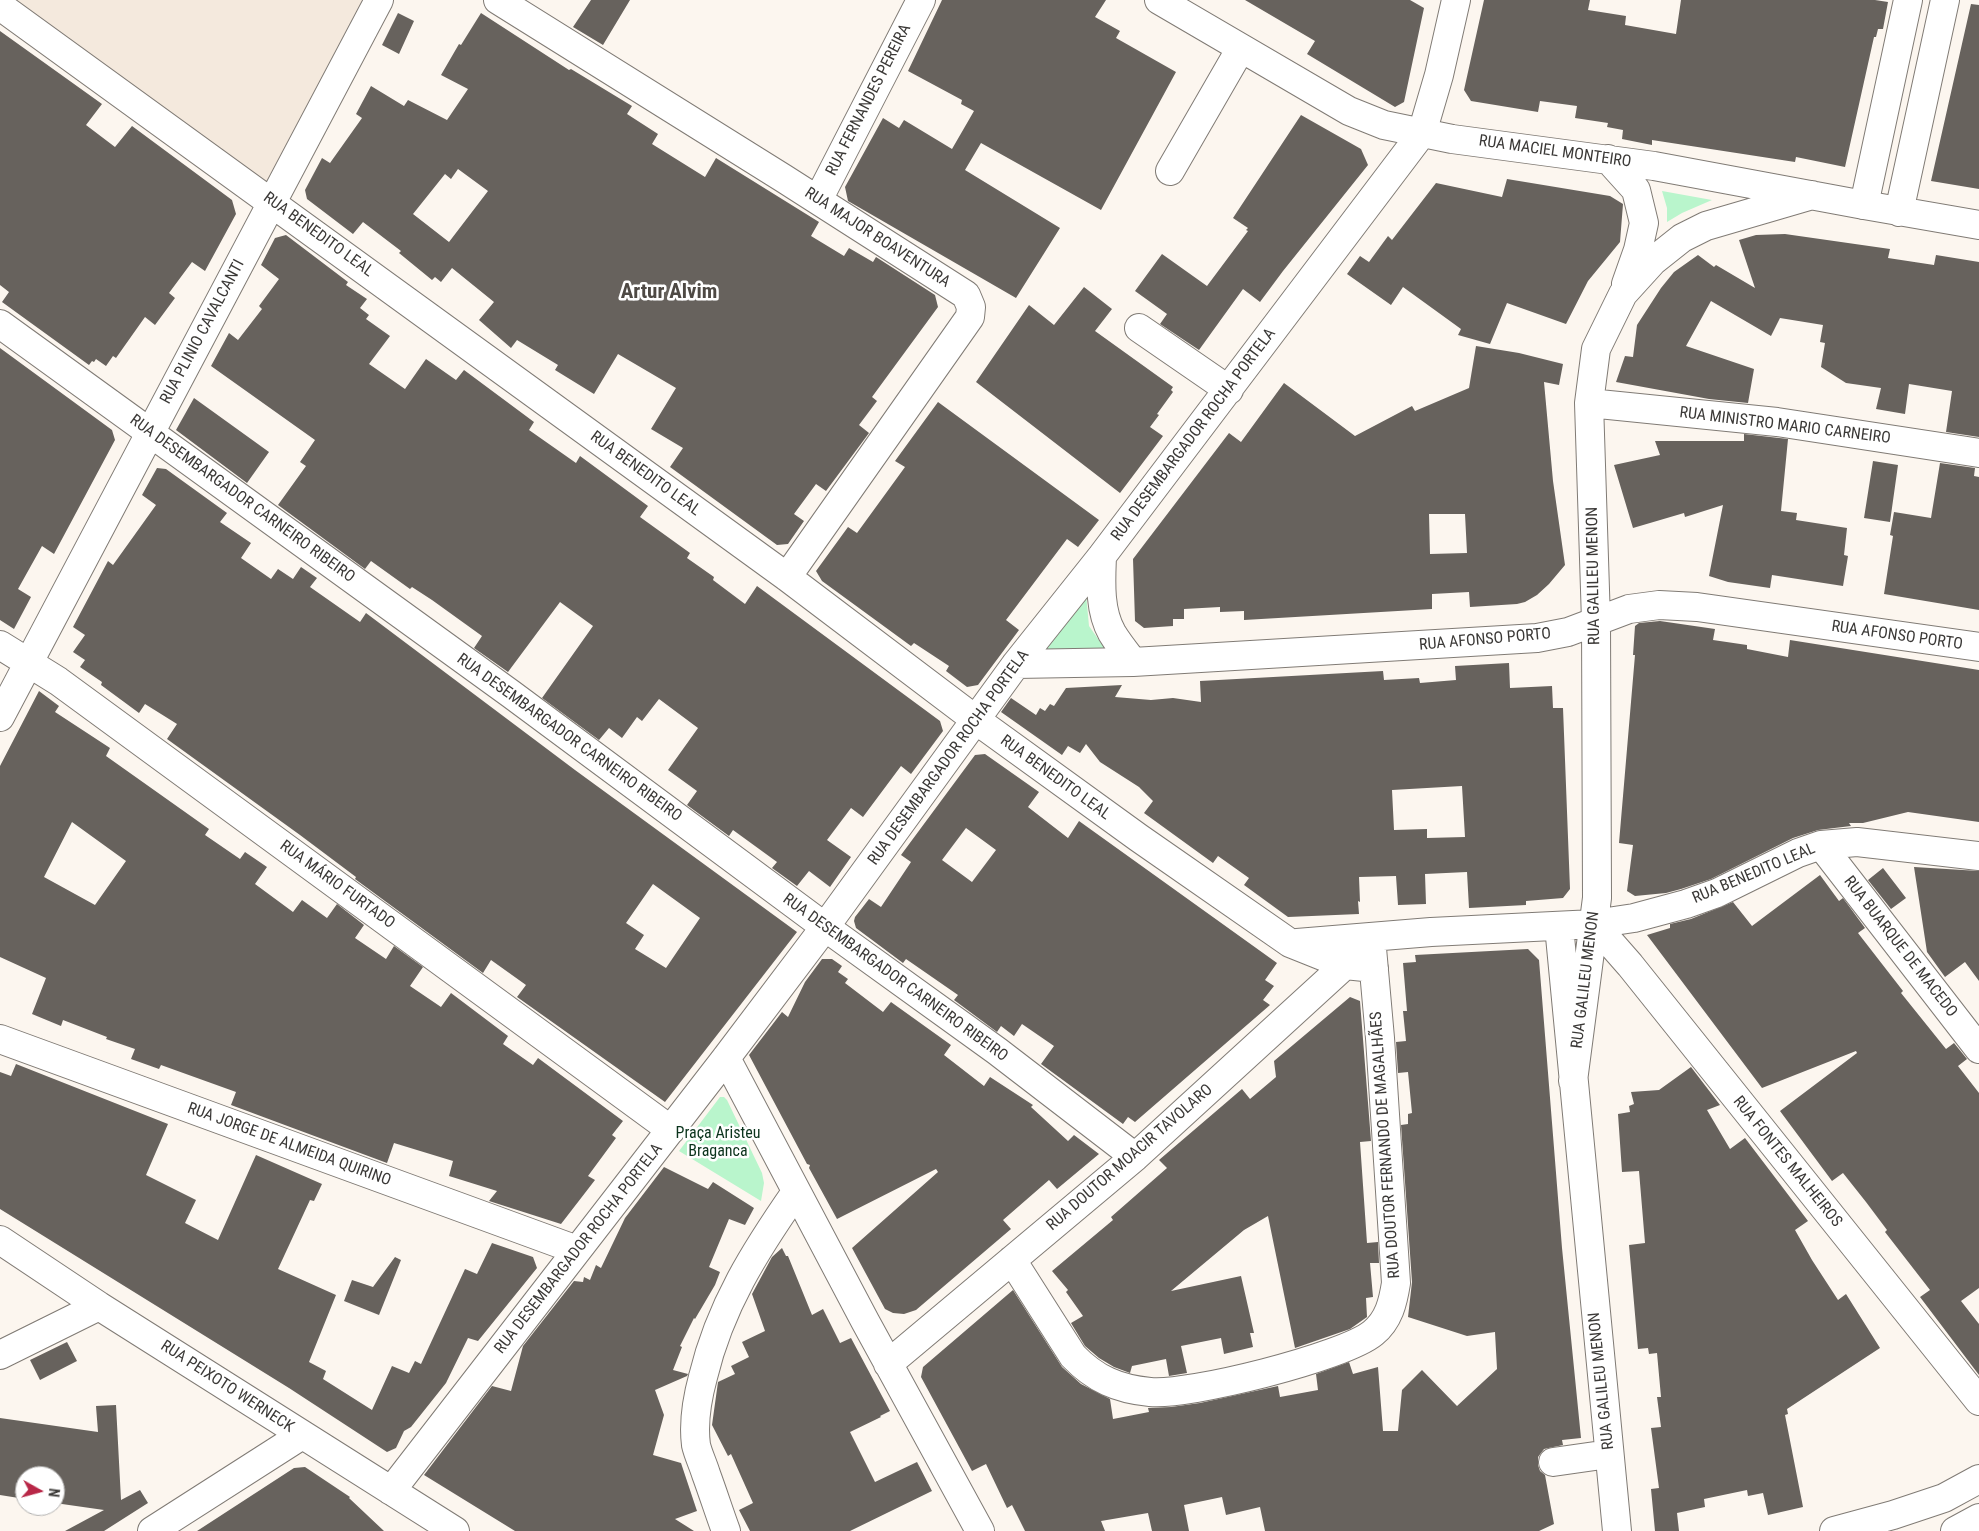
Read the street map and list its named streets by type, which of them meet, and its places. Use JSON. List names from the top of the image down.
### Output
{
  "streets": {
    "main road": [
      "RUA FERNANDES PEREIRA",
      "RUA MACIEL MONTEIRO",
      "RUA BENEDITO LEAL",
      "RUA MAJOR BOAVENTURA",
      "RUA PLINIO CAVALCANTI",
      "RUA MINISTRO MARIO CARNEIRO",
      "RUA DESEMBARGADOR ROCHA PORTELA",
      "RUA DESEMBARGADOR CARNEIRO RIBEIRO",
      "RUA GALILEU MENON",
      "RUA AFONSO PORTO",
      "RUA MÁRIO FURTADO",
      "RUA BUARQUE DE MACEDO",
      "RUA JORGE DE ALMEIDA QUIRINO",
      "RUA DOUTOR FERNANDO DE MAGALHÃES",
      "RUA DOUTOR MOACIR TAVOLARO",
      "RUA FONTES MALHEIROS",
      "RUA PEIXOTO WERNECK"
    ]
  },
  "crossings": [
    ["RUA FERNANDES PEREIRA", "RUA MAJOR BOAVENTURA"],
    ["RUA MACIEL MONTEIRO", "RUA DESEMBARGADOR ROCHA PORTELA"],
    ["RUA MACIEL MONTEIRO", "RUA GALILEU MENON"],
    ["RUA BENEDITO LEAL", "RUA MAJOR BOAVENTURA"],
    ["RUA BENEDITO LEAL", "RUA PLINIO CAVALCANTI"],
    ["RUA BENEDITO LEAL", "RUA DESEMBARGADOR ROCHA PORTELA"],
    ["RUA BENEDITO LEAL", "RUA GALILEU MENON"],
    ["RUA BENEDITO LEAL", "RUA BUARQUE DE MACEDO"],
    ["RUA BENEDITO LEAL", "RUA DOUTOR FERNANDO DE MAGALHÃES"],
    ["RUA BENEDITO LEAL", "RUA DOUTOR MOACIR TAVOLARO"],
    ["RUA BENEDITO LEAL", "RUA FONTES MALHEIROS"],
    ["RUA PLINIO CAVALCANTI", "RUA DESEMBARGADOR CARNEIRO RIBEIRO"],
    ["RUA PLINIO CAVALCANTI", "RUA MÁRIO FURTADO"],
    ["RUA MINISTRO MARIO CARNEIRO", "RUA GALILEU MENON"],
    ["RUA DESEMBARGADOR ROCHA PORTELA", "RUA DESEMBARGADOR CARNEIRO RIBEIRO"],
    ["RUA DESEMBARGADOR ROCHA PORTELA", "RUA AFONSO PORTO"],
    ["RUA DESEMBARGADOR ROCHA PORTELA", "RUA MÁRIO FURTADO"],
    ["RUA DESEMBARGADOR ROCHA PORTELA", "RUA JORGE DE ALMEIDA QUIRINO"],
    ["RUA DESEMBARGADOR ROCHA PORTELA", "RUA PEIXOTO WERNECK"],
    ["RUA DESEMBARGADOR CARNEIRO RIBEIRO", "RUA DOUTOR MOACIR TAVOLARO"],
    ["RUA GALILEU MENON", "RUA AFONSO PORTO"],
    ["RUA GALILEU MENON", "RUA FONTES MALHEIROS"],
    ["RUA DOUTOR FERNANDO DE MAGALHÃES", "RUA DOUTOR MOACIR TAVOLARO"]
  ],
  "districts": ["Artur Alvim"],
  "parks": ["Praça Aristeu Braganca"],
  "north": "right"
}
